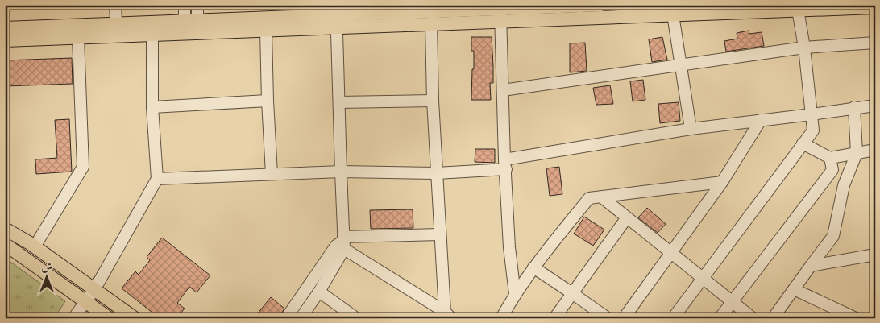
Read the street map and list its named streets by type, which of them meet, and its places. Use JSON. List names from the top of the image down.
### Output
{
  "north": "top"
}
